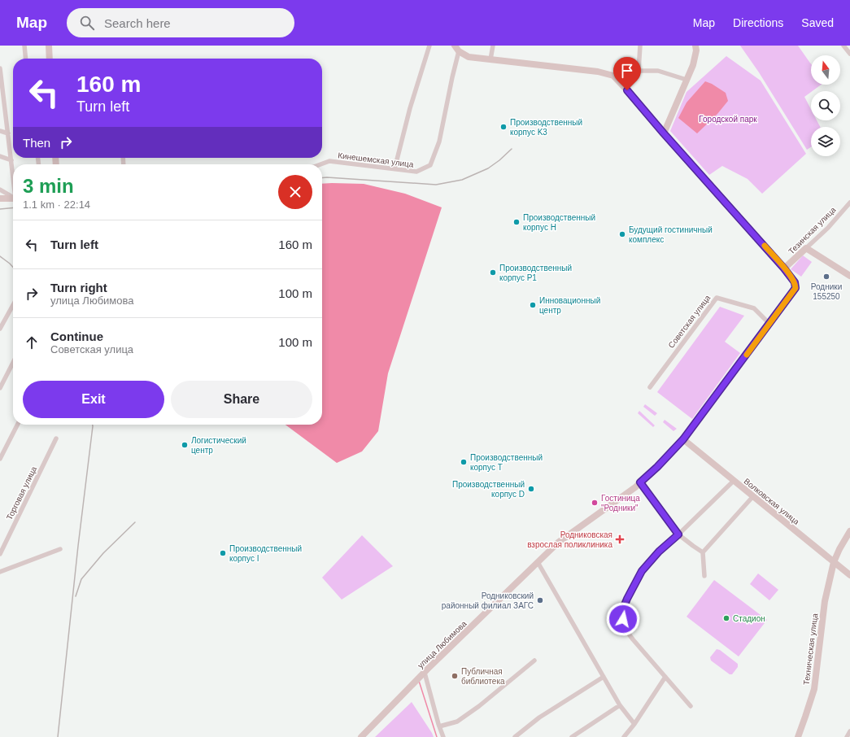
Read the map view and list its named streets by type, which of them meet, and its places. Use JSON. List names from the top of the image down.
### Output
{
  "streets": {
    "main road": [
      "Тезинская улица",
      "Волковская улица",
      "улица Любимова",
      "Техническая улица"
    ],
    "street": ["Кинешемская улица", "Советская улица", "Торговая улица"]
  },
  "crossings": [
    ["Волковская улица", "улица Любимова"],
    ["Волковская улица", "Техническая улица"]
  ],
  "parks": ["Городской парк"],
  "places": {
    "other": [
      "Производственный корпус K3",
      "Производственный корпус H",
      "Будущий гостиничный комплекс",
      "Производственный корпус P1",
      "Родники 155250",
      "Инновационный центр",
      "Логистический центр",
      "Производственный корпус T",
      "Производственный корпус D",
      "Гостиница \"Родники\"",
      "Производственный корпус I",
      "Родниковский районный филиал ЗАГС",
      "Стадион",
      "Публичная библиотека"
    ],
    "health": ["Родниковская взрослая поликлиника"]
  },
  "north": "top",
  "page": {
    "header": "Map",
    "search": "Search here",
    "nav": ["Map", "Directions", "Saved"],
    "turn": ["160 m", "Turn left"],
    "then": "Then",
    "heading": ["3 min", "1.1 km · 22:14"],
    "list": [
      {
        "name": "Turn left",
        "value": "160 m"
      },
      {
        "name": "Turn right",
        "note": "улица Любимова",
        "value": "100 m"
      },
      {
        "name": "Continue",
        "note": "Советская улица",
        "value": "100 m"
      }
    ],
    "buttons": ["Exit", "Share"]
  }
}
